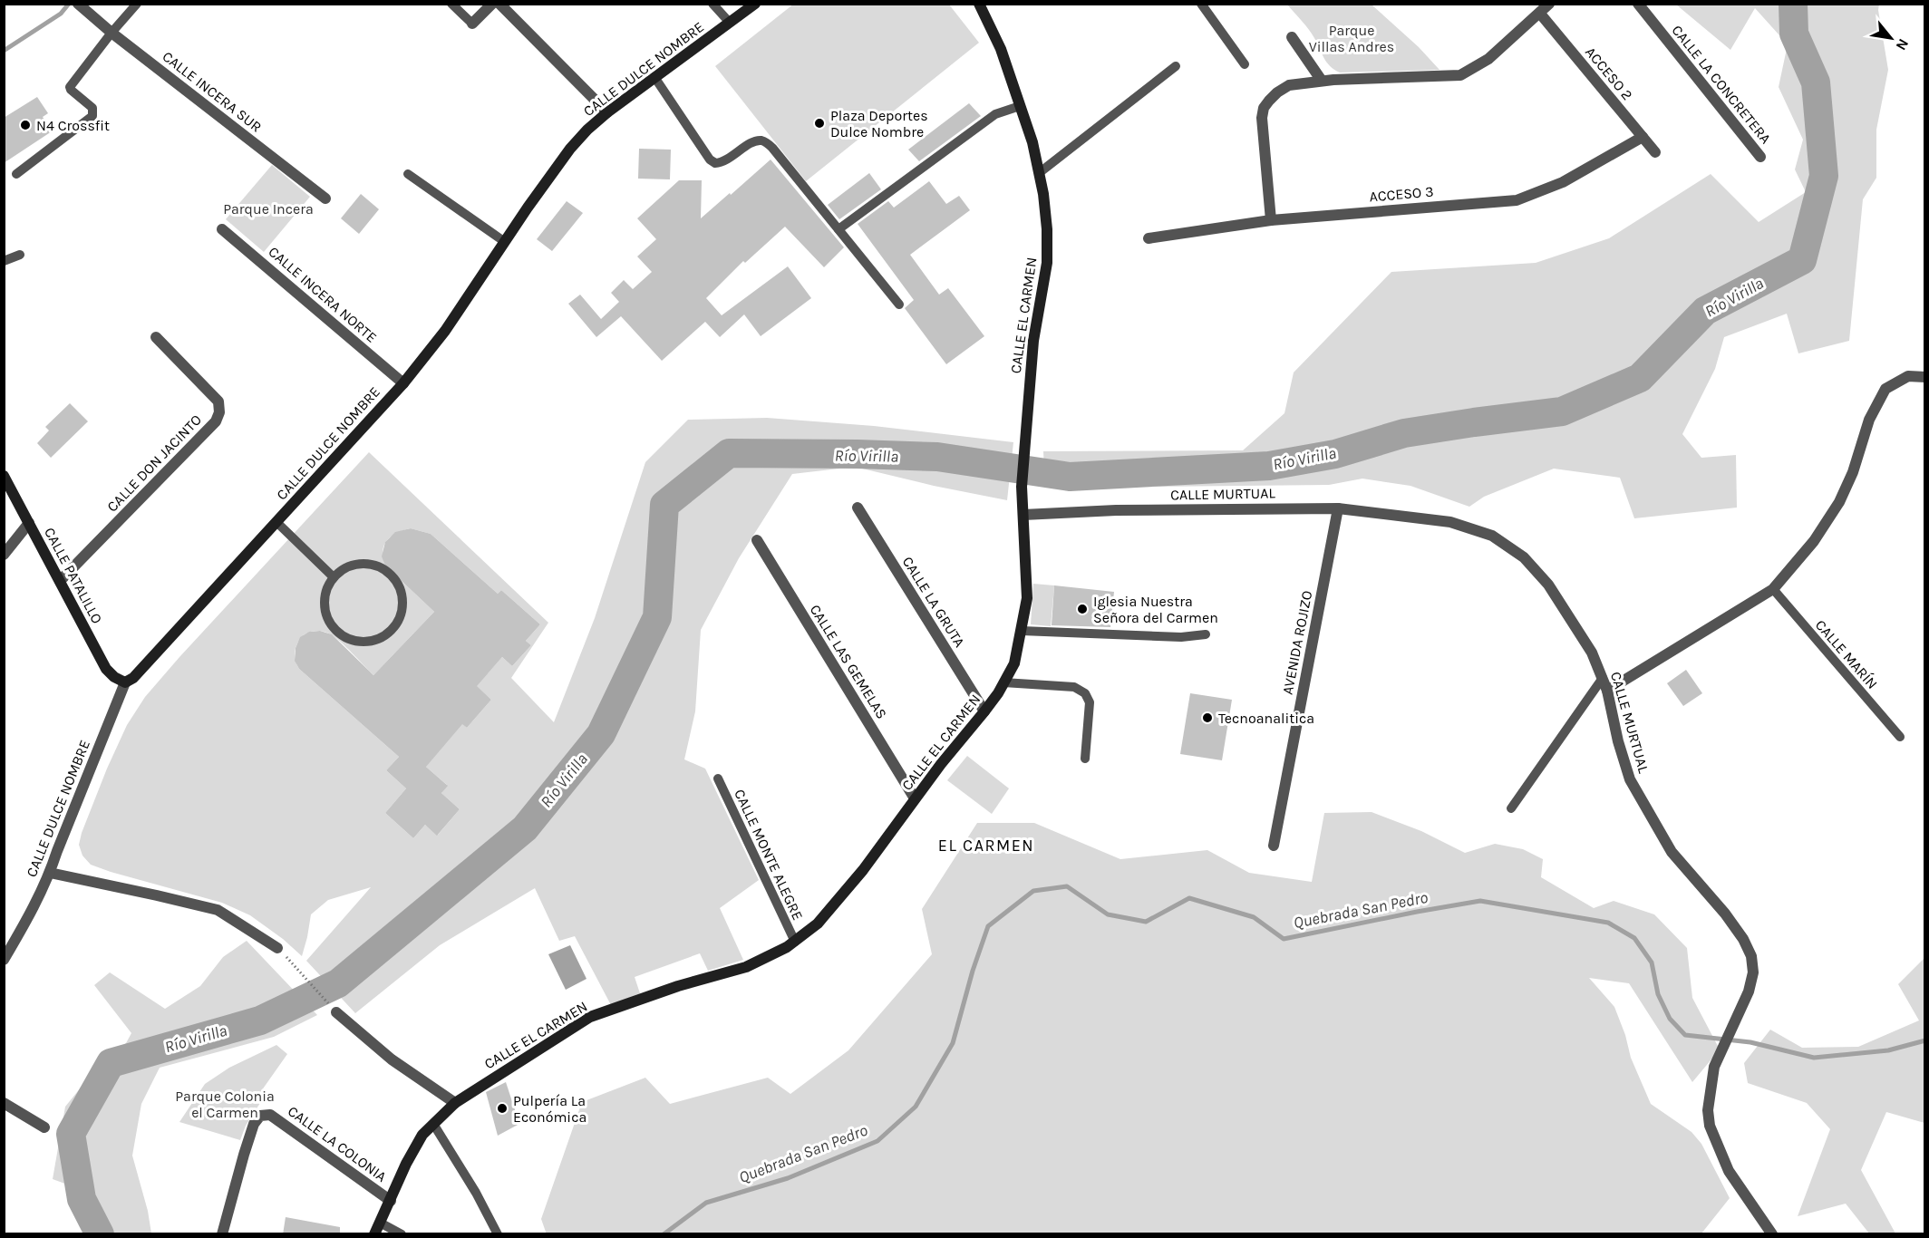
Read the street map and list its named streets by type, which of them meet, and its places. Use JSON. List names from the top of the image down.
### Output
{
  "streets": {
    "street": [
      "CALLE DULCE NOMBRE",
      "ACCESO 2",
      "CALLE LA CONCRETERA",
      "CALLE INCERA SUR",
      "ACCESO 3",
      "CALLE INCERA NORTE",
      "CALLE EL CARMEN",
      "CALLE DON JACINTO",
      "CALLE MURTUAL",
      "CALLE PATALILLO",
      "CALLE LA GRUTA",
      "AVENIDA ROJIZO",
      "CALLE LAS GEMELAS",
      "CALLE LA COLONIA"
    ],
    "lane": ["CALLE MARÍN", "CALLE MONTE ALEGRE"]
  },
  "crossings": [
    ["CALLE DULCE NOMBRE", "CALLE INCERA NORTE"],
    ["CALLE DULCE NOMBRE", "CALLE PATALILLO"],
    ["ACCESO 2", "ACCESO 3"],
    ["CALLE EL CARMEN", "CALLE MURTUAL"],
    ["CALLE EL CARMEN", "CALLE LA GRUTA"],
    ["CALLE EL CARMEN", "CALLE LAS GEMELAS"],
    ["CALLE EL CARMEN", "CALLE MONTE ALEGRE"],
    ["CALLE EL CARMEN", "CALLE LA COLONIA"],
    ["CALLE DON JACINTO", "CALLE PATALILLO"],
    ["CALLE MURTUAL", "AVENIDA ROJIZO"]
  ],
  "districts": ["EL CARMEN"],
  "water": ["Río Virilla", "Quebrada San Pedro"],
  "parks": ["Parque Villas Andres", "Parque Incera", "Parque Colonia el Carmen"],
  "places": [
    "Plaza Deportes Dulce Nombre",
    "N4 Crossfit",
    "Iglesia Nuestra Señora del Carmen",
    "Tecnoanalitica",
    "Pulpería La Económica"
  ],
  "north": "bottom right"
}
